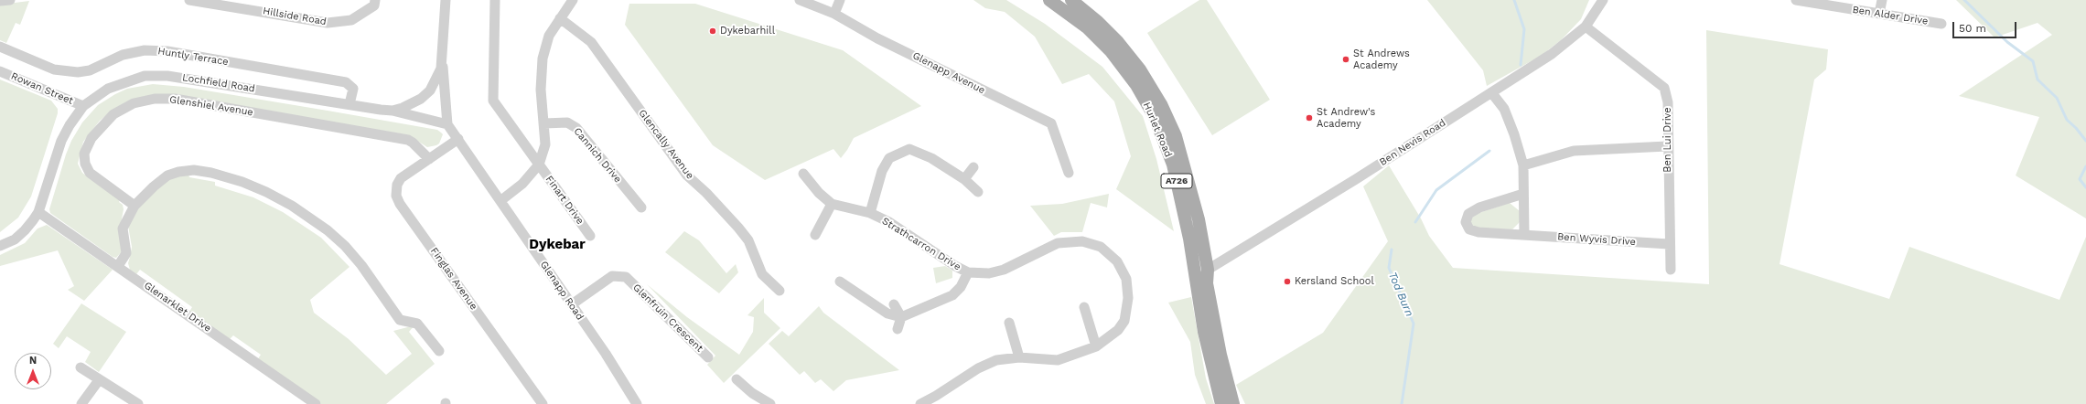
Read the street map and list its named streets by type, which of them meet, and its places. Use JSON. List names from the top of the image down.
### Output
{
  "streets": {
    "main road": ["Hurlet Road", "A726"],
    "street": [
      "Ben Alder Drive",
      "Hillside Road",
      "Huntly Terrace",
      "Glenapp Avenue",
      "Lochfield Road",
      "Rowan Street",
      "Glenshiel Avenue",
      "Ben Lui Drive",
      "Ben Nevis Road",
      "Glencally Avenue",
      "Cannich Drive",
      "Finart Drive",
      "Ben Wyvis Drive",
      "Strathcarron Drive",
      "Finglas Avenue",
      "Glenapp Road",
      "Glenarklet Drive",
      "Glenfruin Crescent"
    ]
  },
  "crossings": [
    ["Huntly Terrace", "Lochfield Road"],
    ["Lochfield Road", "Rowan Street"],
    ["Lochfield Road", "Glenarklet Drive"],
    ["Glenshiel Avenue", "Finglas Avenue"],
    ["Hurlet Road", "Ben Nevis Road"],
    ["Ben Lui Drive", "Ben Nevis Road"],
    ["Ben Lui Drive", "Ben Wyvis Drive"],
    ["Finglas Avenue", "Glenapp Road"],
    ["Glenapp Road", "Glenfruin Crescent"]
  ],
  "districts": ["Dykebar"],
  "water": ["Tod Burn"],
  "places": [
    "Dykebarhill",
    "St Andrews Academy",
    "St Andrew's Academy",
    "Kersland School"
  ],
  "scale_bar": "50 m",
  "north": "top"
}
